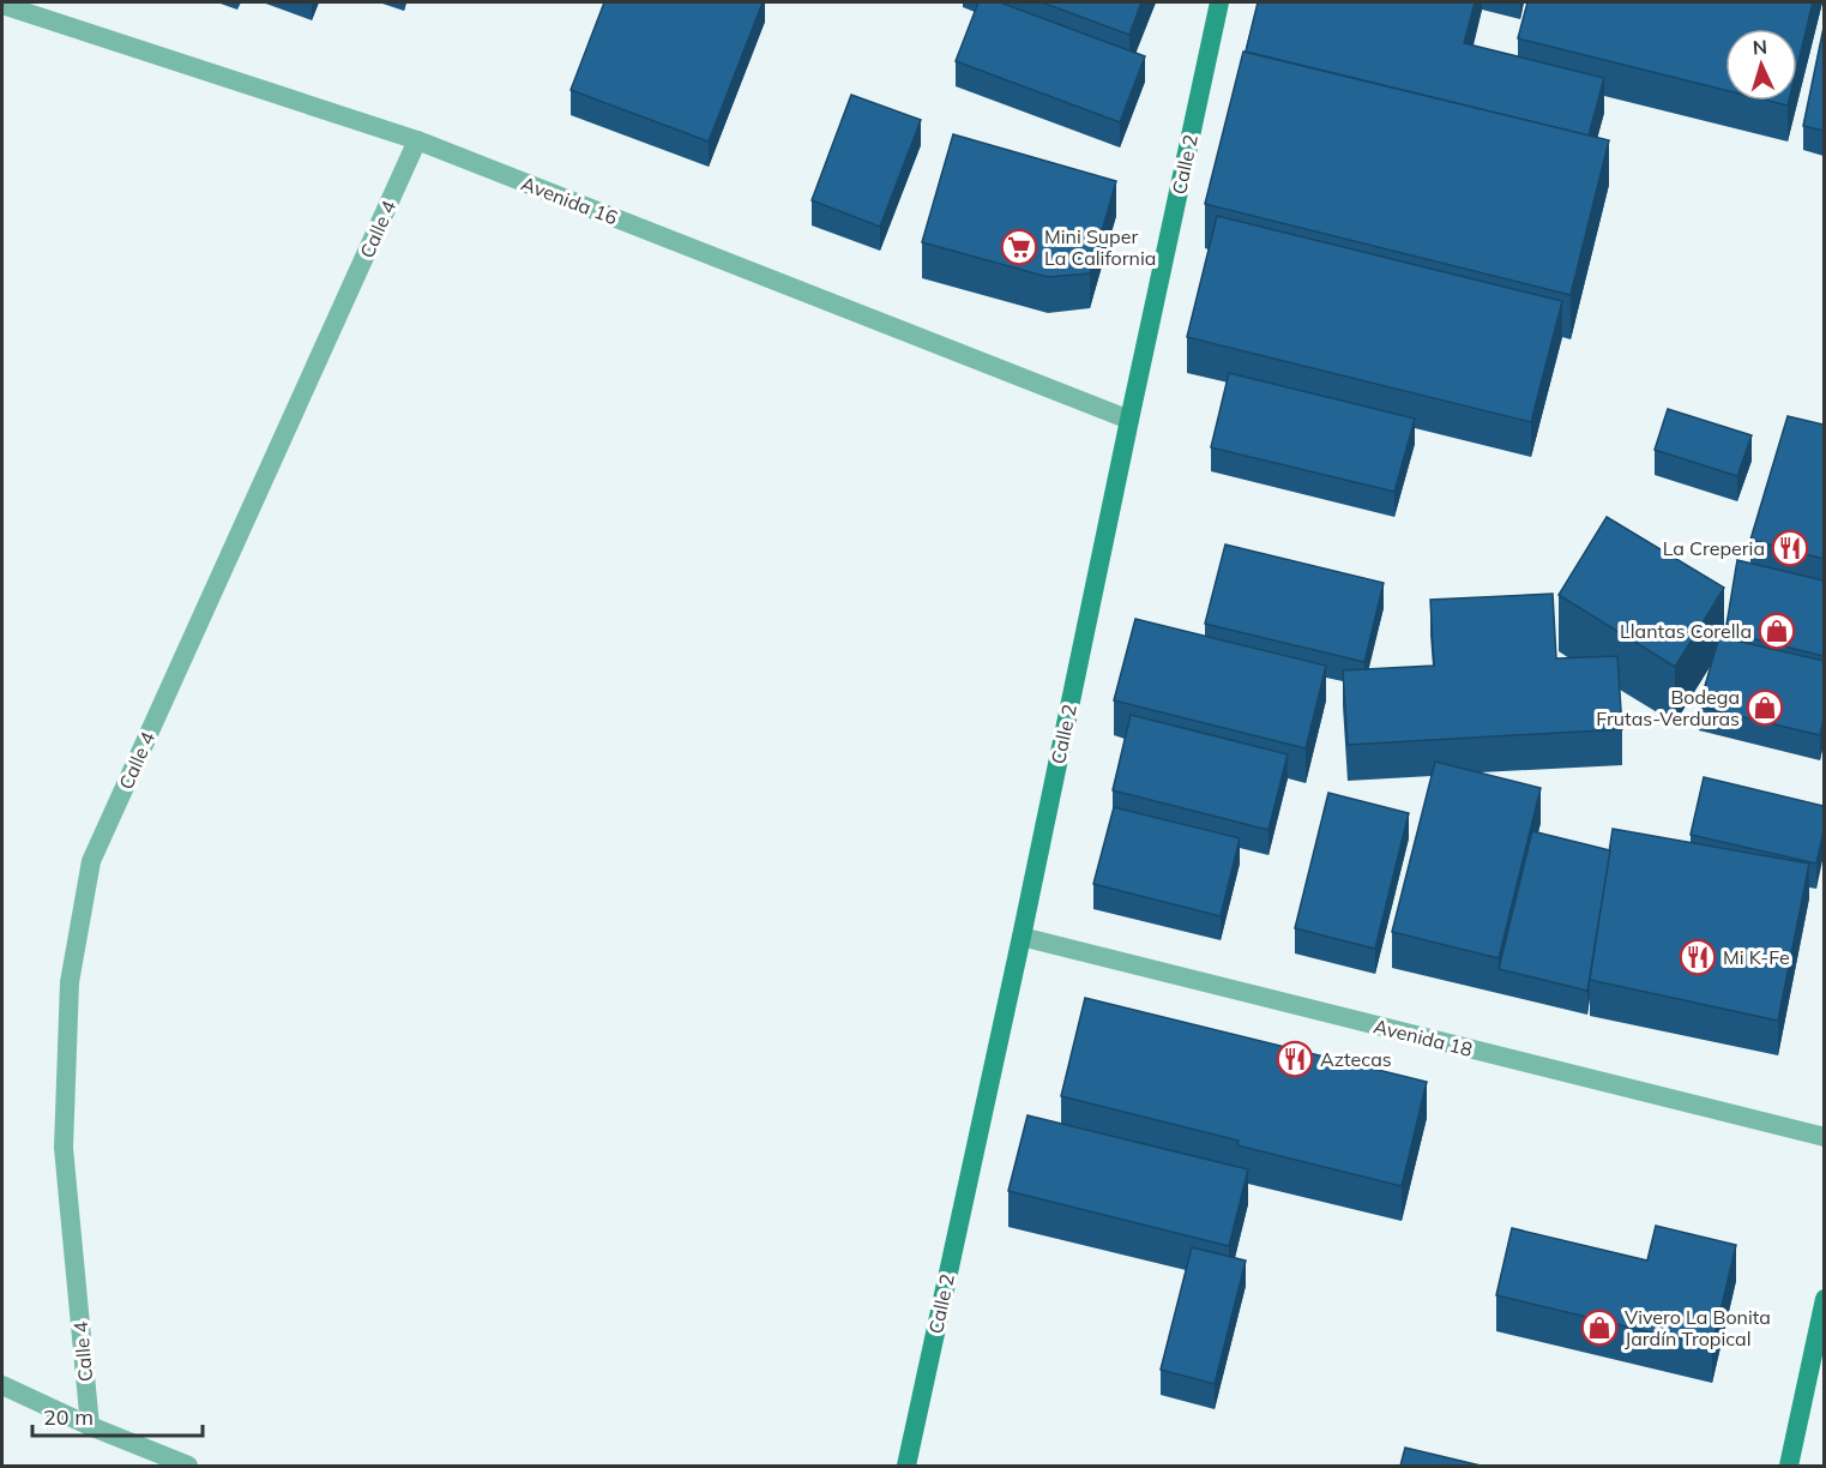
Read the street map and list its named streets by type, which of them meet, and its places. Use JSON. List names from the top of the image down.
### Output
{
  "streets": {
    "main road": ["Calle 2"],
    "street": ["Avenida 16", "Calle 4", "Avenida 18"]
  },
  "crossings": [
    ["Calle 2", "Avenida 16"],
    ["Calle 2", "Avenida 18"],
    ["Avenida 16", "Calle 4"]
  ],
  "places": {
    "supermarket": ["Mini Super La California"],
    "restaurant": ["La Creperia", "Mi K-Fe", "Aztecas"],
    "shop": ["Llantas Corella", "Bodega Frutas-Verduras", "Vivero La Bonita Jardín Tropical"]
  },
  "scale_bar": "20 m",
  "north": "top"
}
